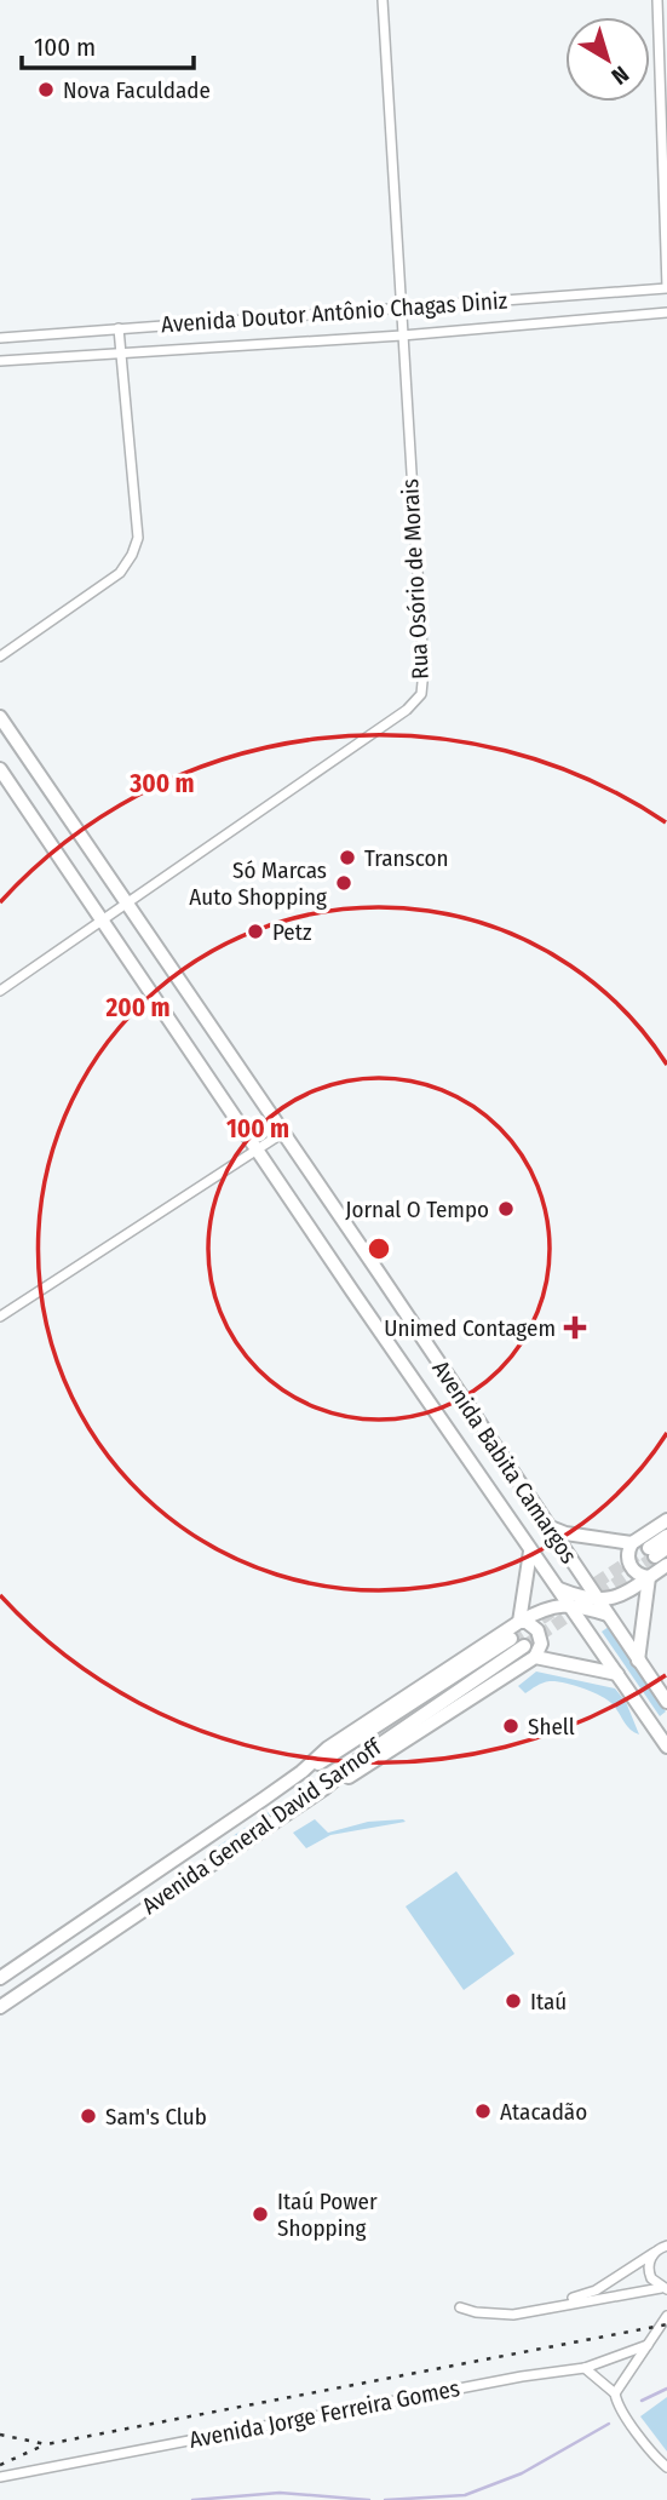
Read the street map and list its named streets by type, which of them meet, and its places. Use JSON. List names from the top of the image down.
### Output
{
  "streets": {
    "main road": ["Avenida Babita Camargos", "Avenida General David Sarnoff"],
    "street": ["Avenida Doutor Antônio Chagas Diniz", "Rua Osório de Morais", "Avenida Jorge Ferreira Gomes"]
  },
  "crossings": [
    ["Avenida Doutor Antônio Chagas Diniz", "Rua Osório de Morais"],
    ["Rua Osório de Morais", "Avenida Babita Camargos"],
    ["Avenida Babita Camargos", "Avenida General David Sarnoff"]
  ],
  "places": {
    "other": [
      "Nova Faculdade",
      "Transcon",
      "Só Marcas Auto Shopping",
      "Petz",
      "Jornal O Tempo",
      "Shell",
      "Itaú",
      "Atacadão",
      "Sam's Club",
      "Itaú Power Shopping"
    ],
    "health": ["Unimed Contagem"]
  },
  "scale_bar": "100 m",
  "north": "bottom right",
  "rings": ["300 m", "200 m", "100 m"]
}
